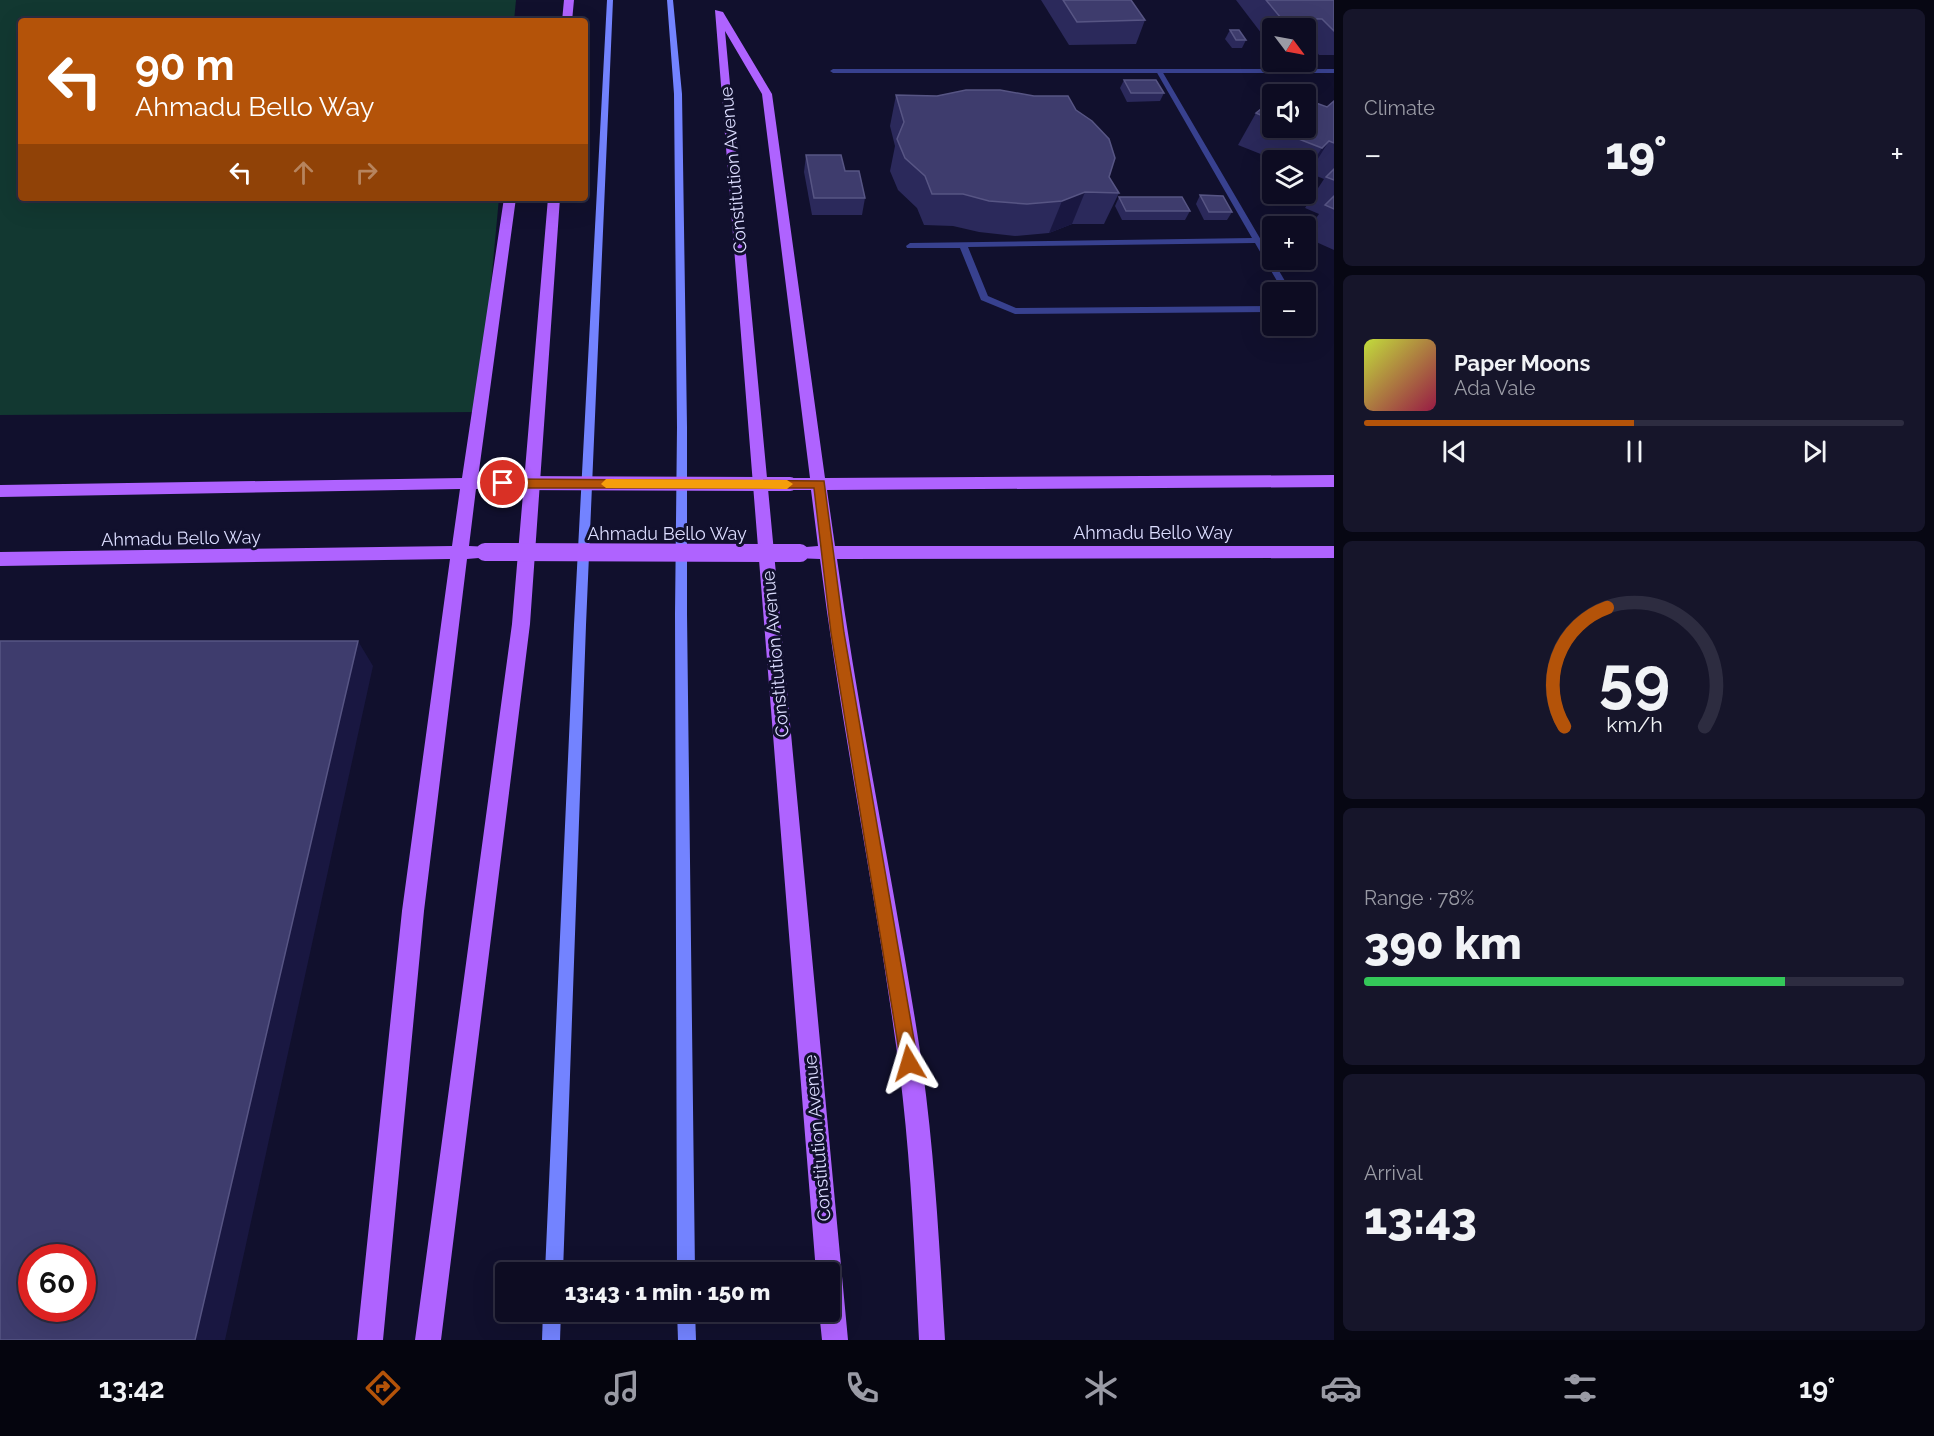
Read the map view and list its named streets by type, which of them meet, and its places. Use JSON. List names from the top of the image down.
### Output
{
  "streets": {
    "main road": ["Constitution Avenue", "Ahmadu Bello Way"]
  },
  "north": "bottom right",
  "page": {
    "tile": [
      "Climate",
      ["Range · 78%", "390 km"],
      ["Arrival", "13:43"]
    ],
    "map_buttons": ["+", "−"],
    "turn": ["90 m", "Ahmadu Bello Way"],
    "heat": ["−", "19°", "+"],
    "song": ["Paper Moons", "Ada Vale"],
    "limit": "60",
    "trip": "13:43 · 1 min · 150 m",
    "tabs": ["13:42", "19°"],
    "gauge": ["59", "km/h"]
  }
}
